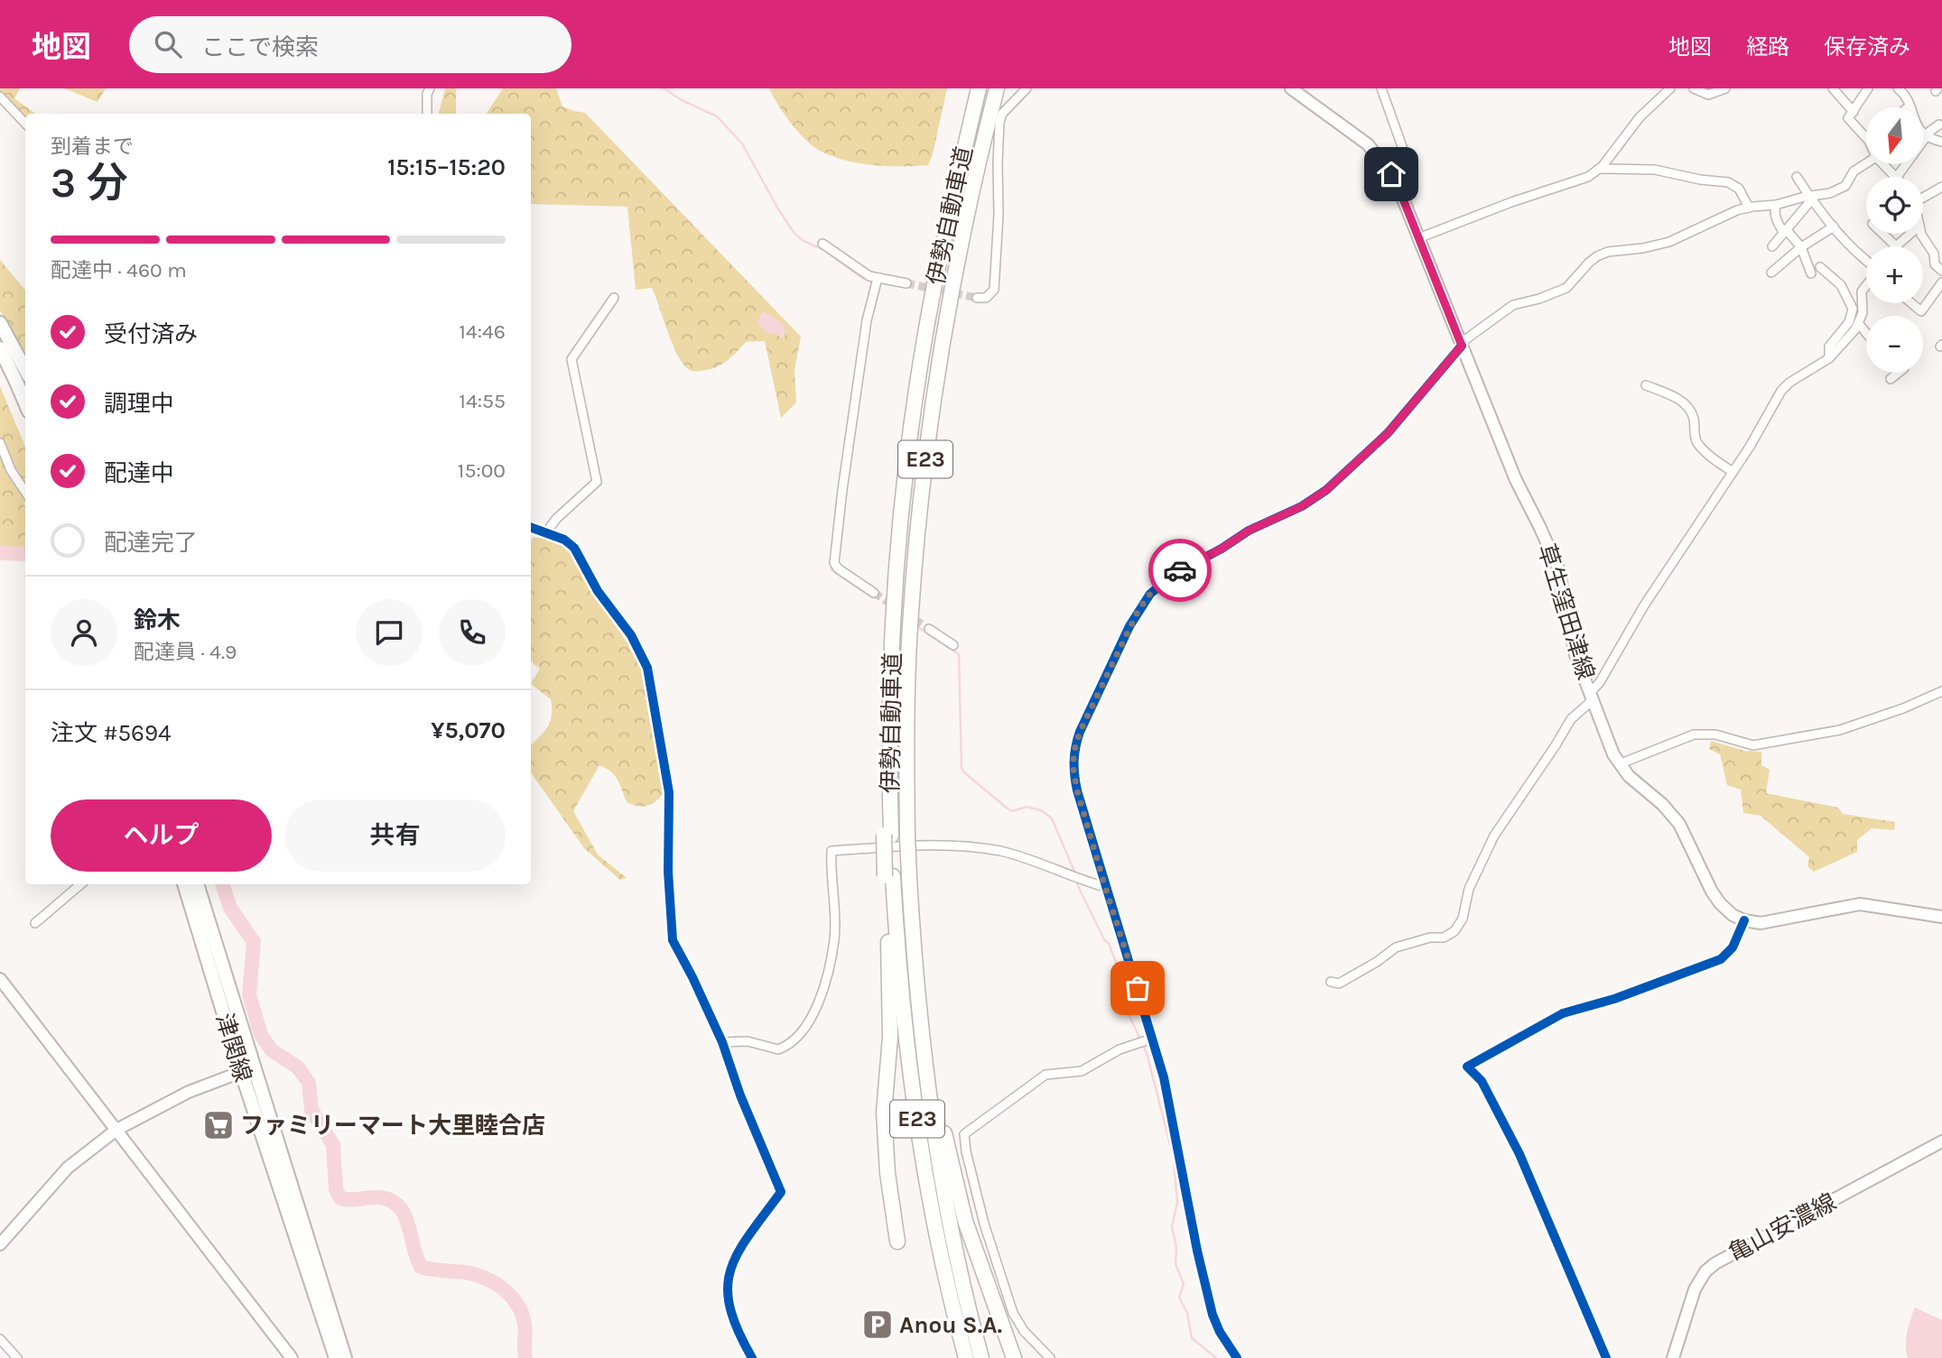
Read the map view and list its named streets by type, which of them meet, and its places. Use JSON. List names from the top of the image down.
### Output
{
  "streets": {
    "highway": ["伊勢自動車道", "E23"],
    "main road": ["草生窪田津線", "津関線", "亀山安濃線"]
  },
  "places": {
    "supermarket": ["ファミリーマート大里睦合店"],
    "parking": ["Anou S.A."]
  },
  "north": "bottom",
  "page": {
    "header": "地図",
    "search": "ここで検索",
    "nav": ["地図", "経路", "保存済み"],
    "map_buttons": ["+", "−"],
    "heading": ["3 分", "到着まで", "15:15–15:20"],
    "panel": [
      "鈴木",
      "配達員 · 4.9",
      "注文 #5694",
      "¥5,070"
    ],
    "bar": "配達中 · 460 m",
    "list": [
      ["受付済み", "14:46"],
      ["調理中", "14:55"],
      ["配達中", "15:00"],
      "配達完了"
    ],
    "buttons": ["ヘルプ", "共有"]
  }
}
